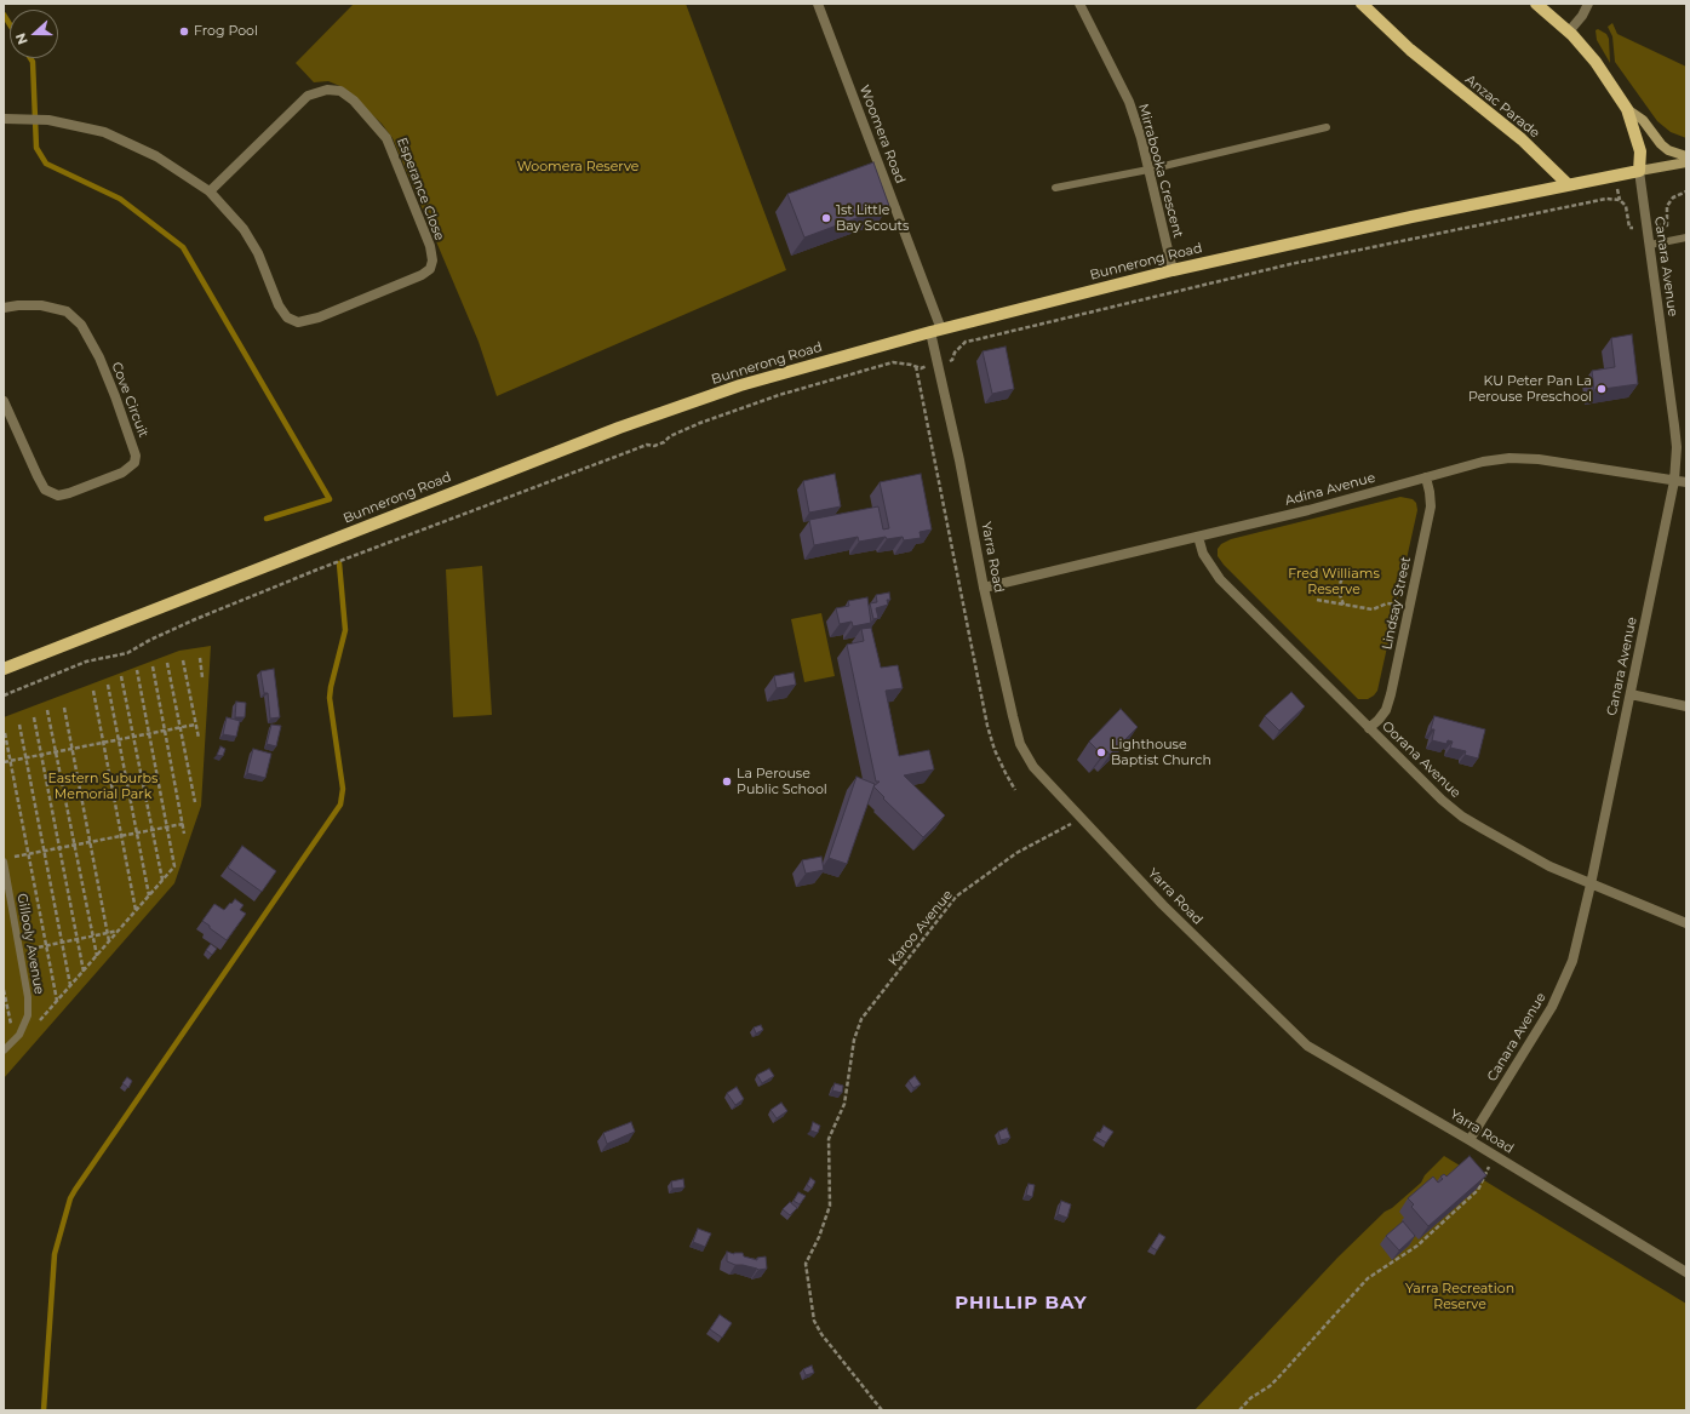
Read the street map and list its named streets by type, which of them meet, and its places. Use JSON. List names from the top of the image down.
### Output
{
  "streets": {
    "main road": ["Anzac Parade", "Bunnerong Road"],
    "street": [
      "Woomera Road",
      "Mirrabooka Crescent",
      "Esperance Close",
      "Canara Avenue",
      "Cove Circuit",
      "Adina Avenue",
      "Yarra Road",
      "Lindsay Street",
      "Oorana Avenue"
    ],
    "lane": ["Gillooly Avenue"],
    "path": ["Karoo Avenue"]
  },
  "crossings": [
    ["Anzac Parade", "Bunnerong Road"],
    ["Woomera Road", "Bunnerong Road"],
    ["Woomera Road", "Yarra Road"],
    ["Mirrabooka Crescent", "Bunnerong Road"],
    ["Bunnerong Road", "Yarra Road"],
    ["Canara Avenue", "Adina Avenue"],
    ["Canara Avenue", "Yarra Road"],
    ["Canara Avenue", "Oorana Avenue"],
    ["Adina Avenue", "Yarra Road"],
    ["Adina Avenue", "Lindsay Street"],
    ["Adina Avenue", "Oorana Avenue"],
    ["Yarra Road", "Karoo Avenue"],
    ["Lindsay Street", "Oorana Avenue"]
  ],
  "districts": ["PHILLIP BAY"],
  "parks": [
    "Woomera Reserve",
    "Fred Williams Reserve",
    "Eastern Suburbs Memorial Park",
    "Yarra Recreation Reserve"
  ],
  "places": [
    "Frog Pool",
    "1st Little Bay Scouts",
    "KU Peter Pan La Perouse Preschool",
    "Lighthouse Baptist Church",
    "La Perouse Public School"
  ],
  "north": "left"
}
